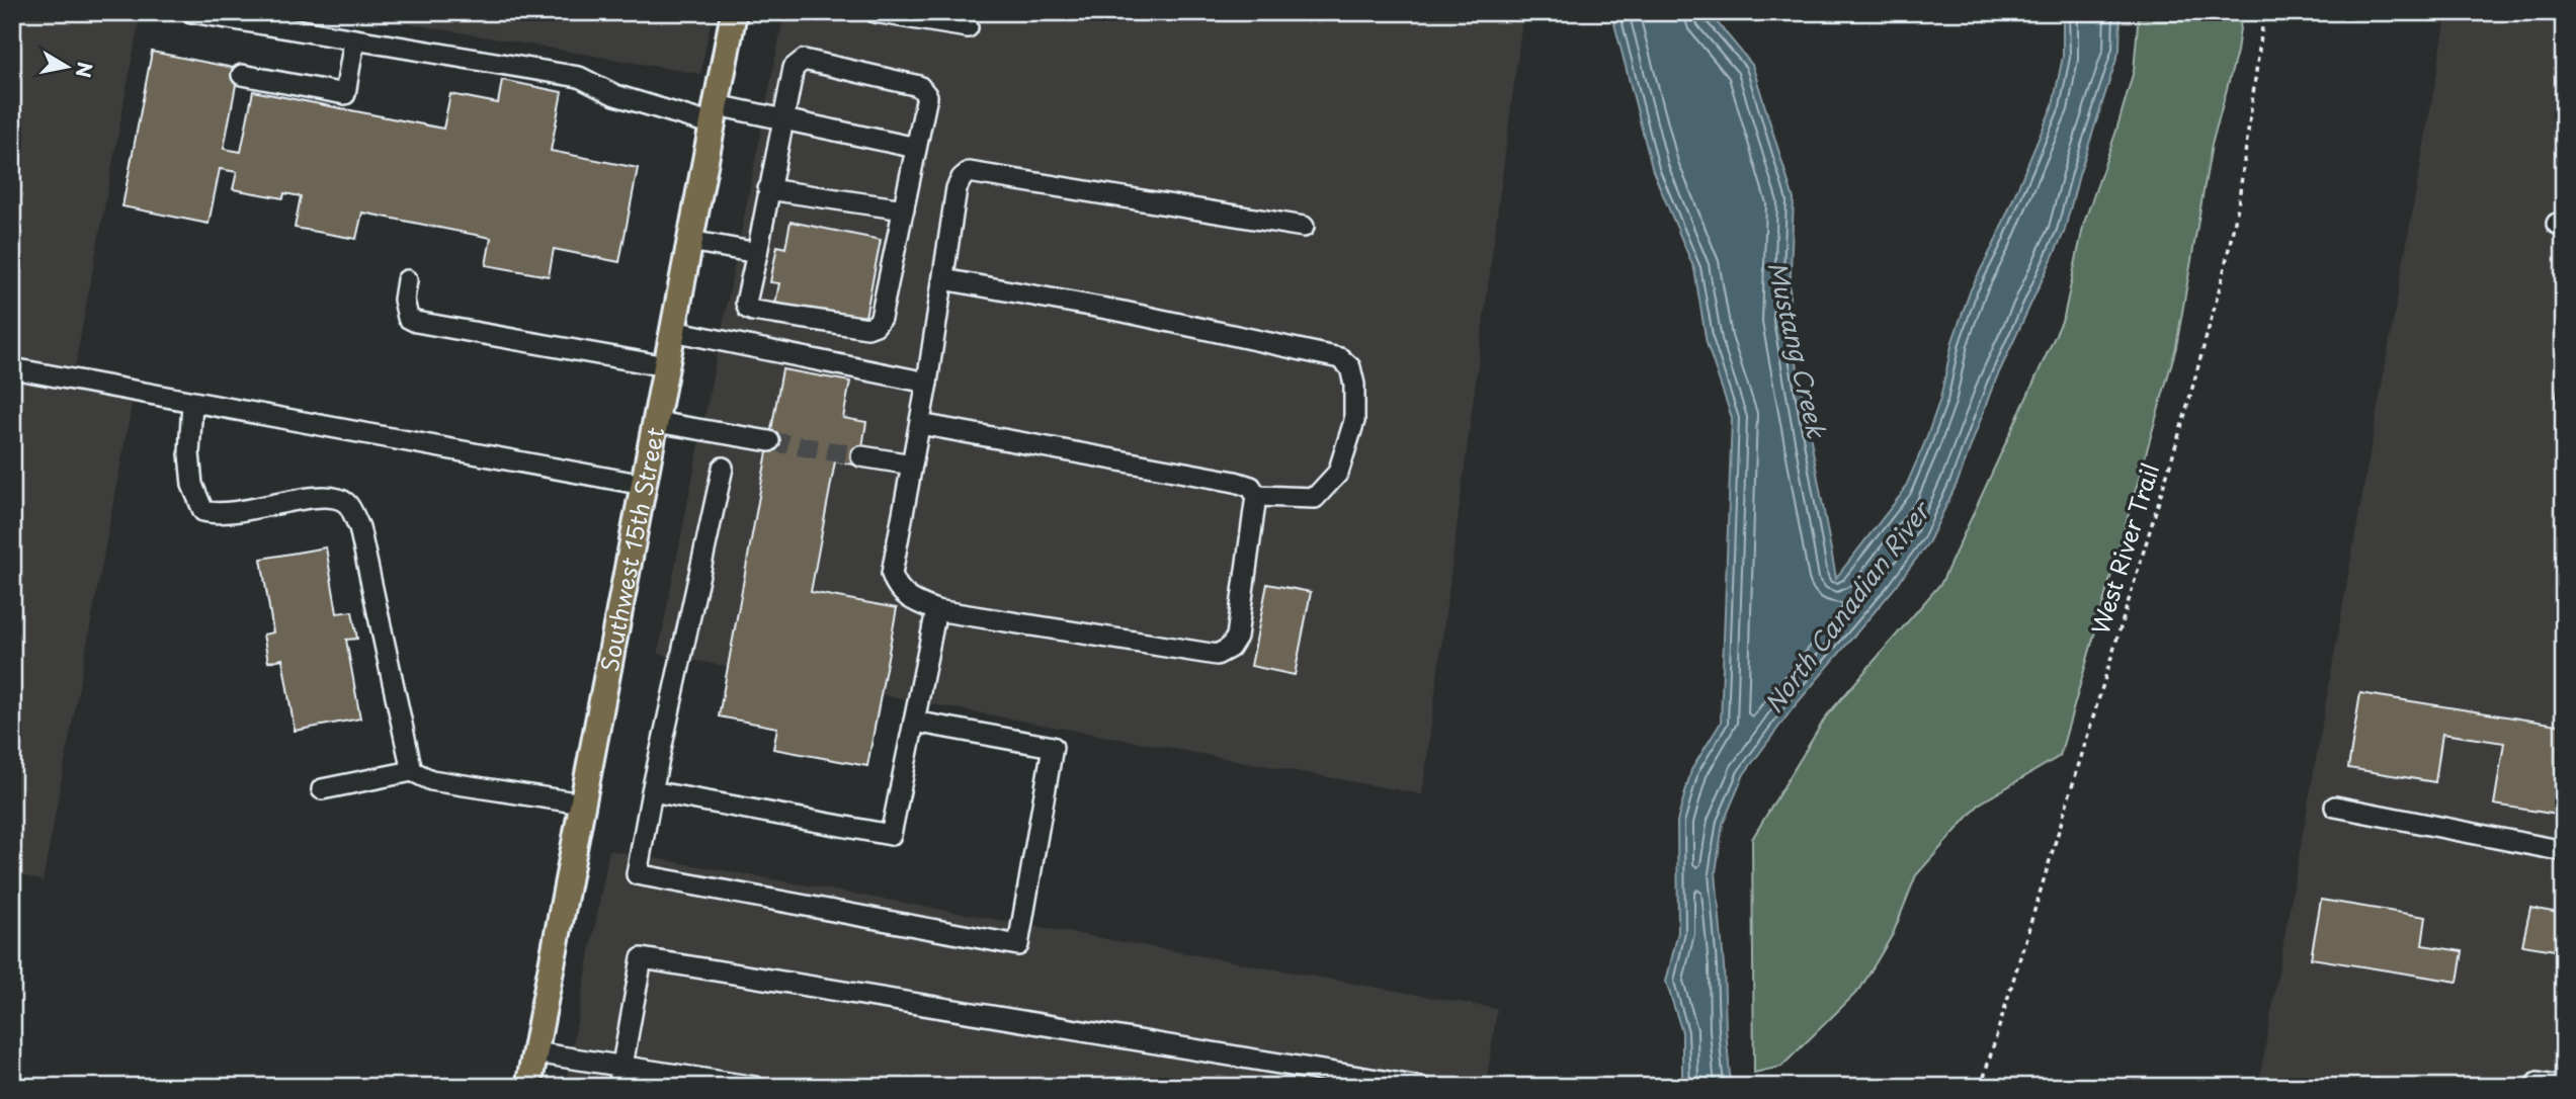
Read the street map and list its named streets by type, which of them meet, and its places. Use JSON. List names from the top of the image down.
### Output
{
  "streets": {
    "main road": ["Southwest 15th Street"],
    "path": ["West River Trail"]
  },
  "water": ["Mustang Creek", "North Canadian River"],
  "north": "right"
}
